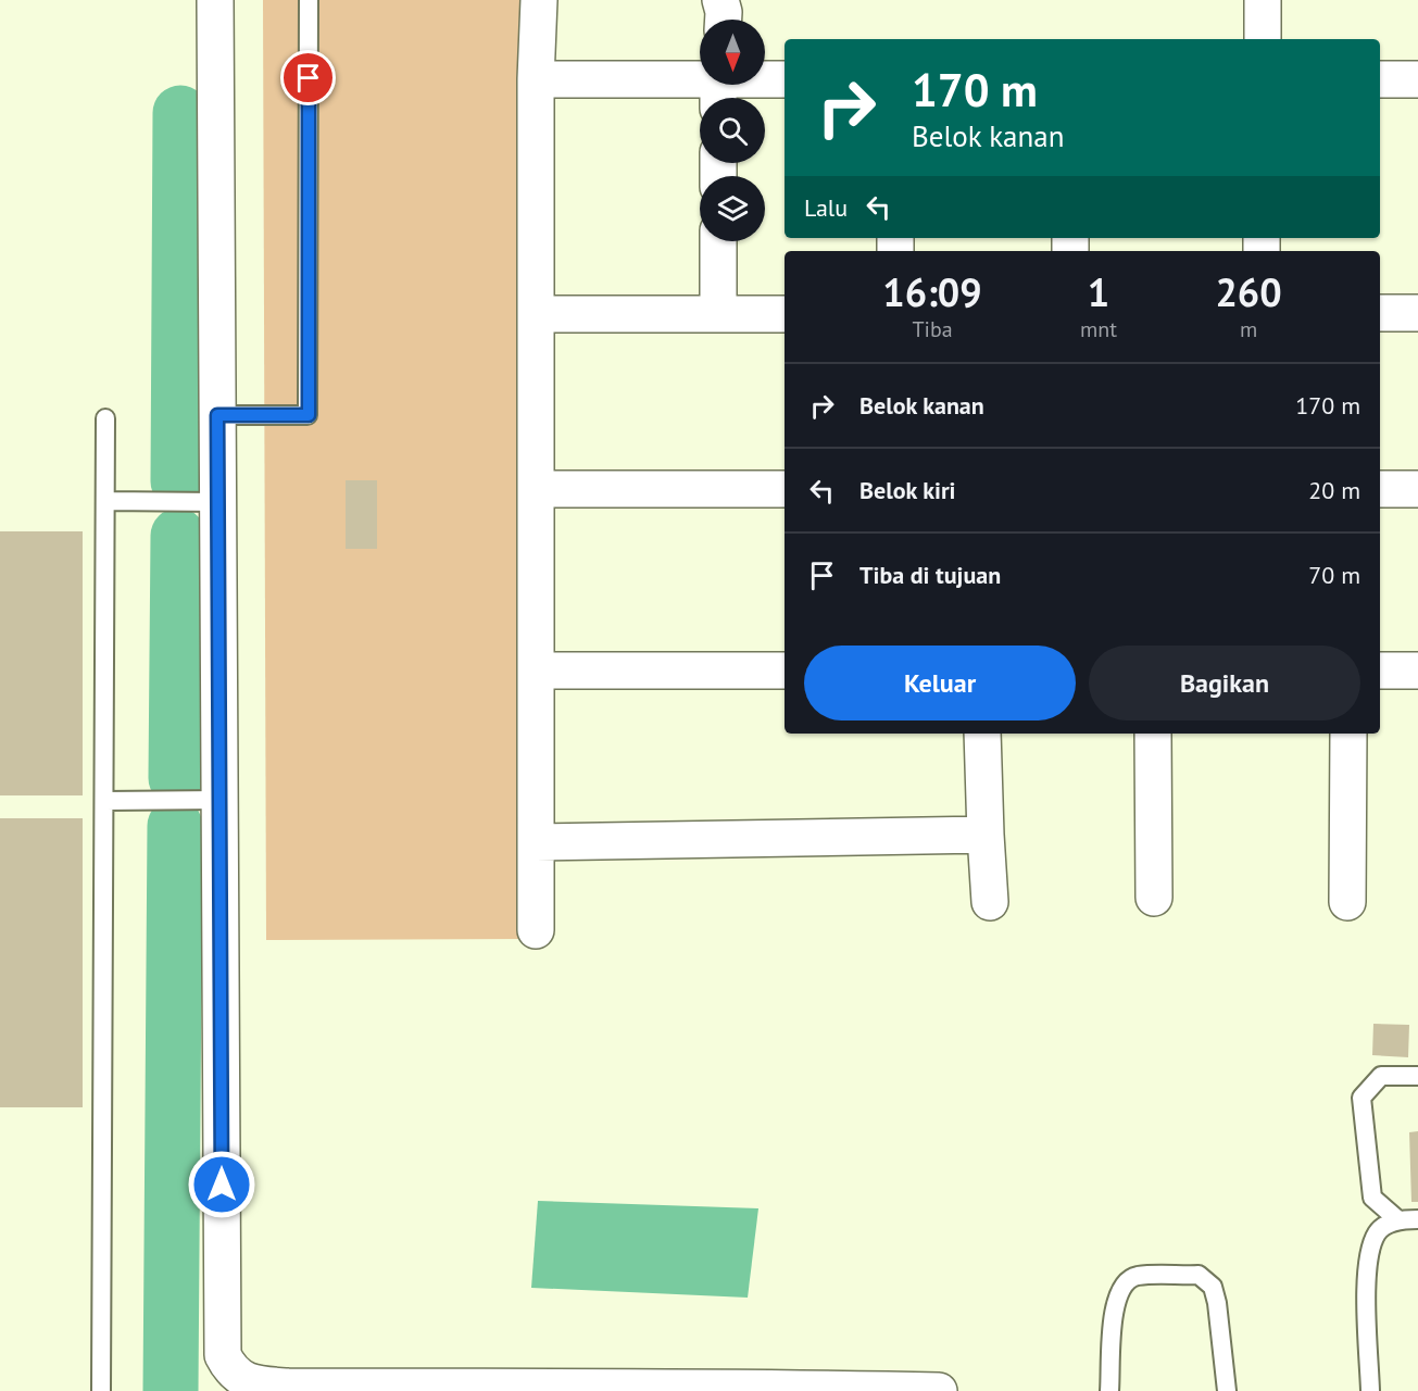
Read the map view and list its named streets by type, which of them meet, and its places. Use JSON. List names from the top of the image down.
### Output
{
  "north": "bottom",
  "page": {
    "turn": ["170 m", "Belok kanan"],
    "then": "Lalu",
    "eta": [
      "16:09",
      "Tiba",
      "1",
      "mnt",
      "260",
      "m"
    ],
    "list": [
      {
        "name": "Belok kanan",
        "value": "170 m"
      },
      {
        "name": "Belok kiri",
        "value": "20 m"
      },
      {
        "name": "Tiba di tujuan",
        "value": "70 m"
      }
    ],
    "buttons": ["Keluar", "Bagikan"]
  }
}
